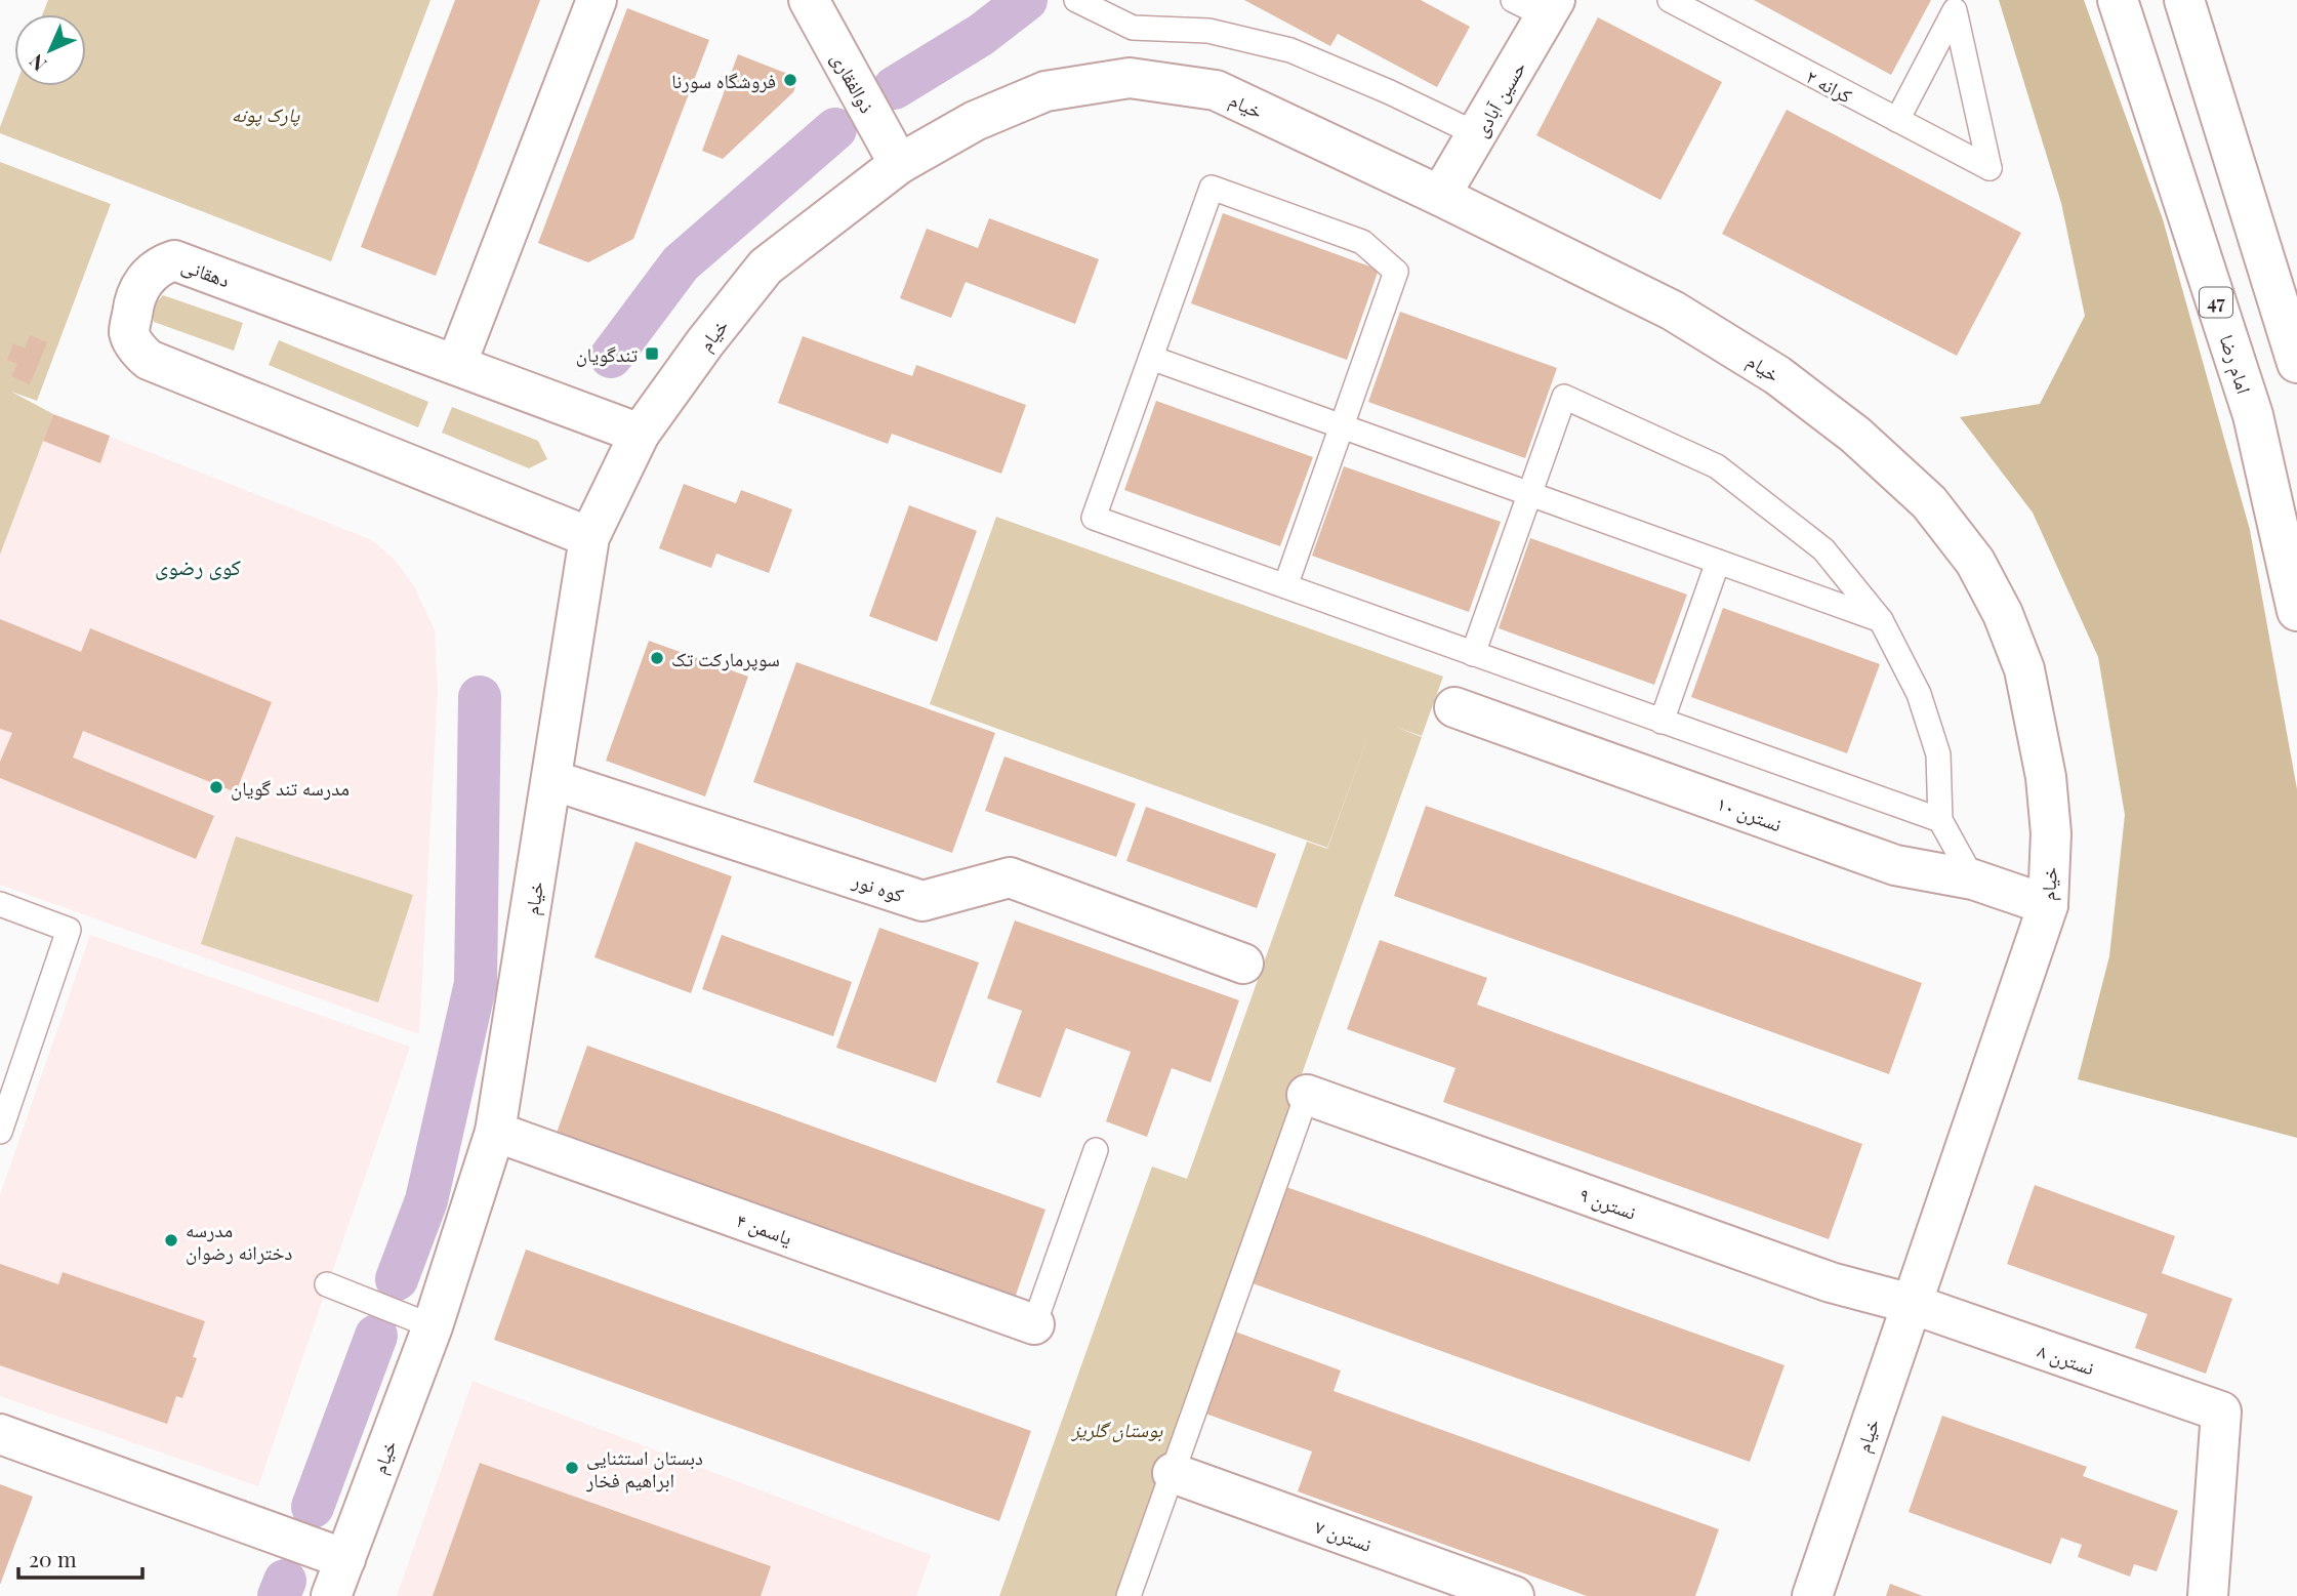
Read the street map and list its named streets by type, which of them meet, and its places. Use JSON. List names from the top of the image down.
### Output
{
  "streets": {
    "main road": [
      "ذوالفقاری",
      "حسین آبادی",
      "خیام",
      "دهقانی",
      "47",
      "امام رضا",
      "نسترن ۱۰",
      "کوه نور",
      "نسترن ۹",
      "یاسمن ۴",
      "نسترن ۸",
      "نسترن ۷"
    ],
    "lane": ["کرانه ۲"]
  },
  "crossings": [
    ["ذوالفقاری", "خیام"],
    ["حسین آبادی", "خیام"],
    ["خیام", "دهقانی"],
    ["خیام", "نسترن ۱۰"],
    ["خیام", "کوه نور"],
    ["خیام", "نسترن ۹"],
    ["خیام", "یاسمن ۴"],
    ["خیام", "نسترن ۸"],
    ["نسترن ۹", "نسترن ۸"]
  ],
  "districts": ["کوی رضوی"],
  "parks": ["پارک پونه", "بوستان گلریز"],
  "places": {
    "other": [
      "فروشگاه سورنا",
      "سوپرمارکت تک",
      "مدرسه تند گویان",
      "مدرسه دخترانه رضوان",
      "دبستان استثنایی ابراهیم فخار"
    ],
    "transit": ["تندگویان"]
  },
  "scale_bar": "20 m",
  "north": "bottom left"
}
